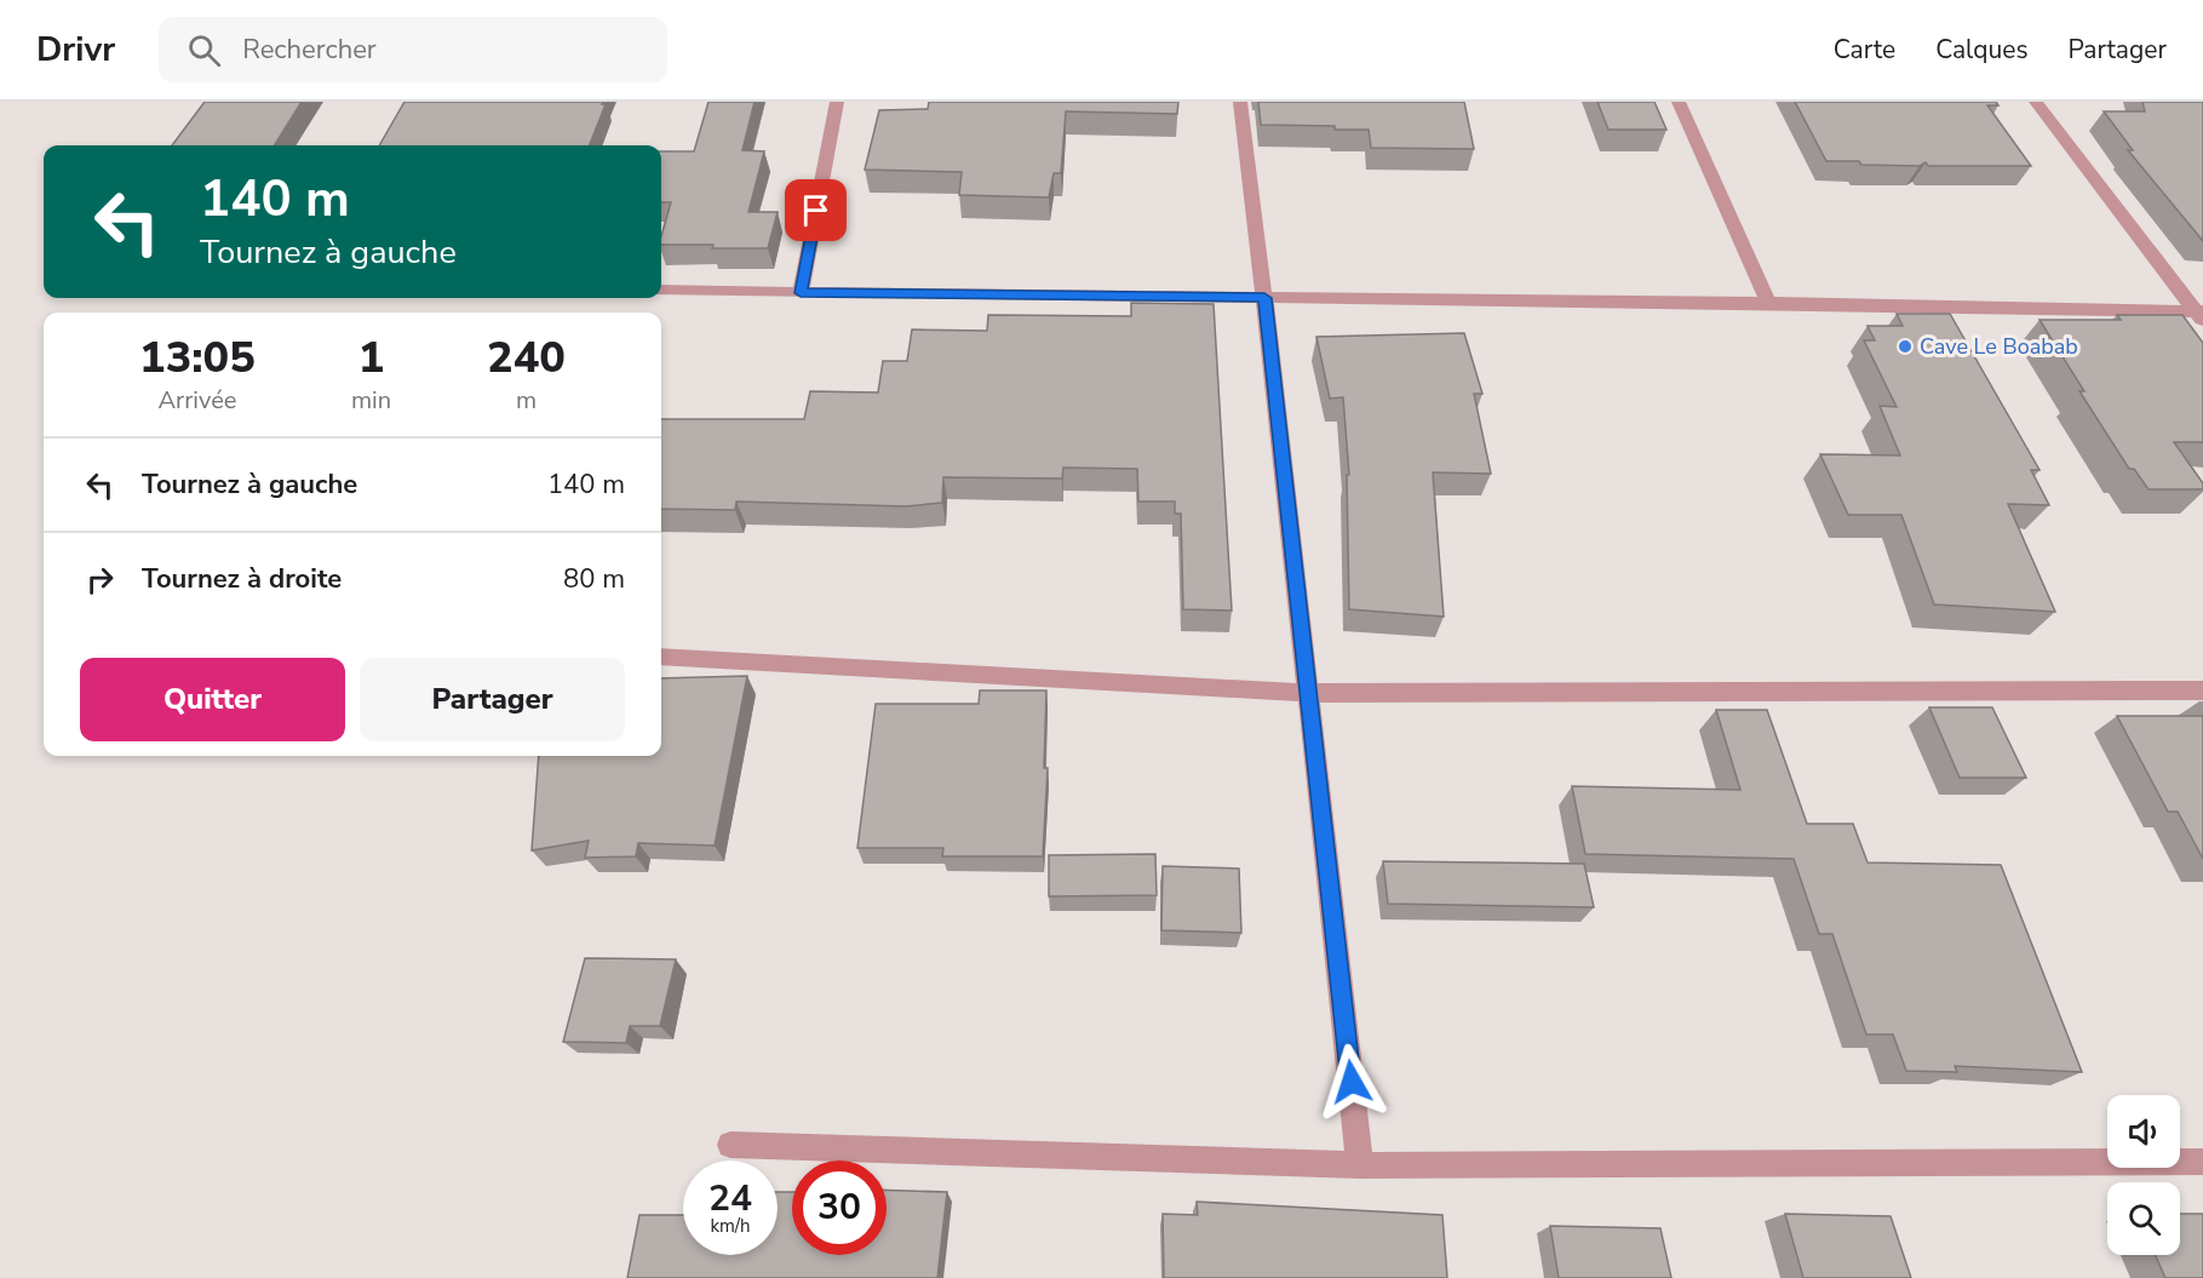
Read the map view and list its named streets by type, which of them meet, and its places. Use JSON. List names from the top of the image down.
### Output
{
  "places": ["Cave Le Boabab"],
  "page": {
    "header": "Drivr",
    "search": "Rechercher",
    "nav": ["Carte", "Calques", "Partager"],
    "turn": ["140 m", "Tournez à gauche"],
    "eta": [
      "13:05",
      "Arrivée",
      "1",
      "min",
      "240",
      "m"
    ],
    "list": [
      {
        "name": "Tournez à gauche",
        "value": "140 m"
      },
      {
        "name": "Tournez à droite",
        "value": "80 m"
      }
    ],
    "buttons": ["Quitter", "Partager"],
    "speed": "24 km/h",
    "limit": "30"
  }
}
